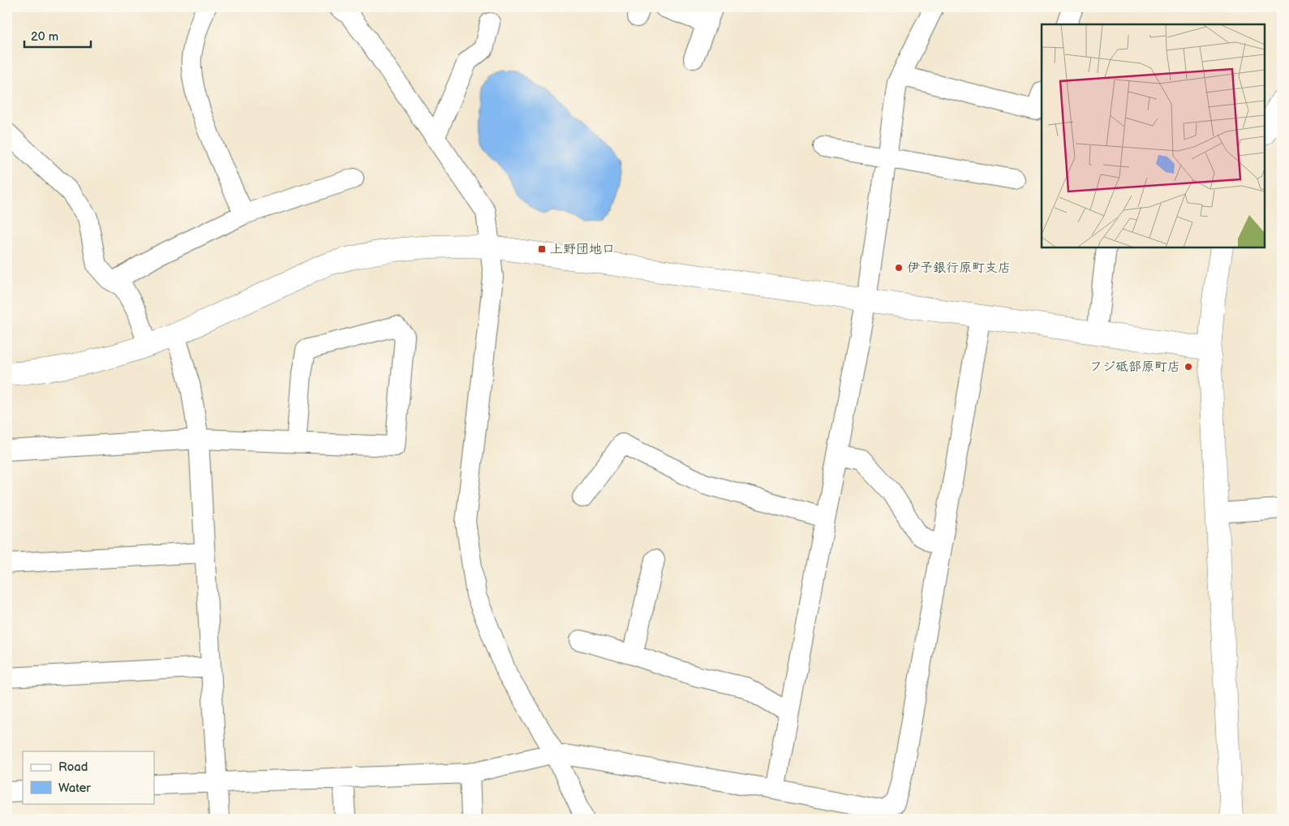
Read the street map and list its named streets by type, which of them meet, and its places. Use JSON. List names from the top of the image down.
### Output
{
  "places": {
    "transit": ["上野団地口"],
    "other": ["伊予銀行原町支店", "フジ砥部原町店"]
  },
  "legend": ["Road", "Water"],
  "scale_bar": "20 m"
}
